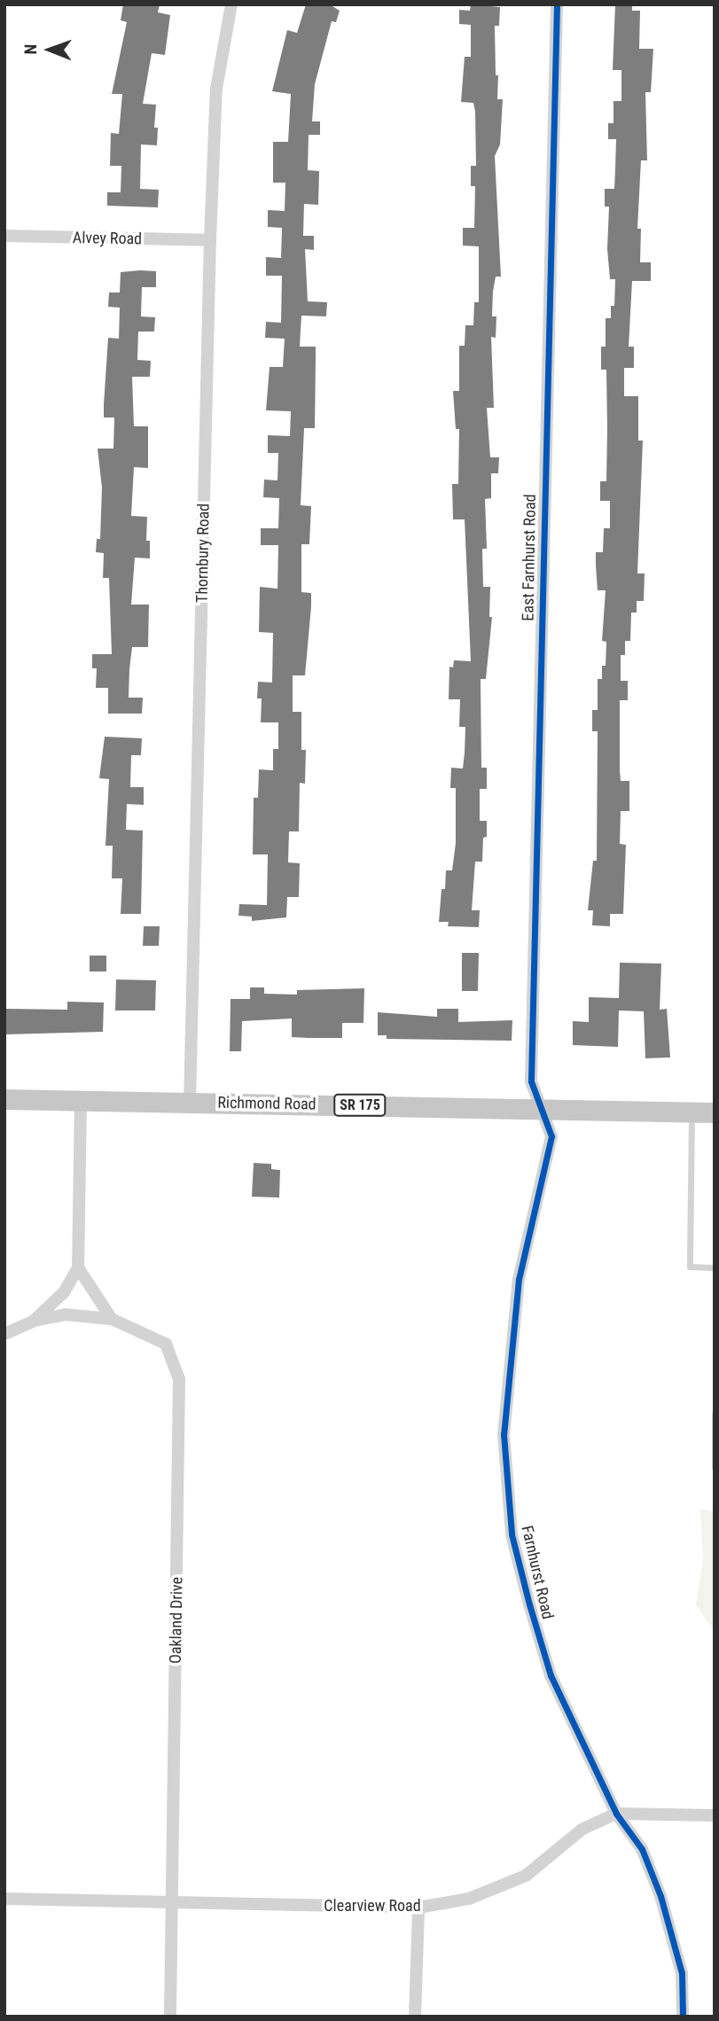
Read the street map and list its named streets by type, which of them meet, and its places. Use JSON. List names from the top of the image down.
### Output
{
  "streets": {
    "main road": ["Richmond Road", "SR 175"],
    "street": [
      "Alvey Road",
      "Thornbury Road",
      "East Farnhurst Road",
      "Farnhurst Road",
      "Oakland Drive",
      "Clearview Road"
    ]
  },
  "crossings": [
    ["Alvey Road", "Thornbury Road"],
    ["Thornbury Road", "Richmond Road"],
    ["East Farnhurst Road", "Richmond Road"],
    ["East Farnhurst Road", "Farnhurst Road"],
    ["Richmond Road", "Farnhurst Road"],
    ["Farnhurst Road", "Clearview Road"],
    ["Oakland Drive", "Clearview Road"]
  ],
  "north": "left"
}
